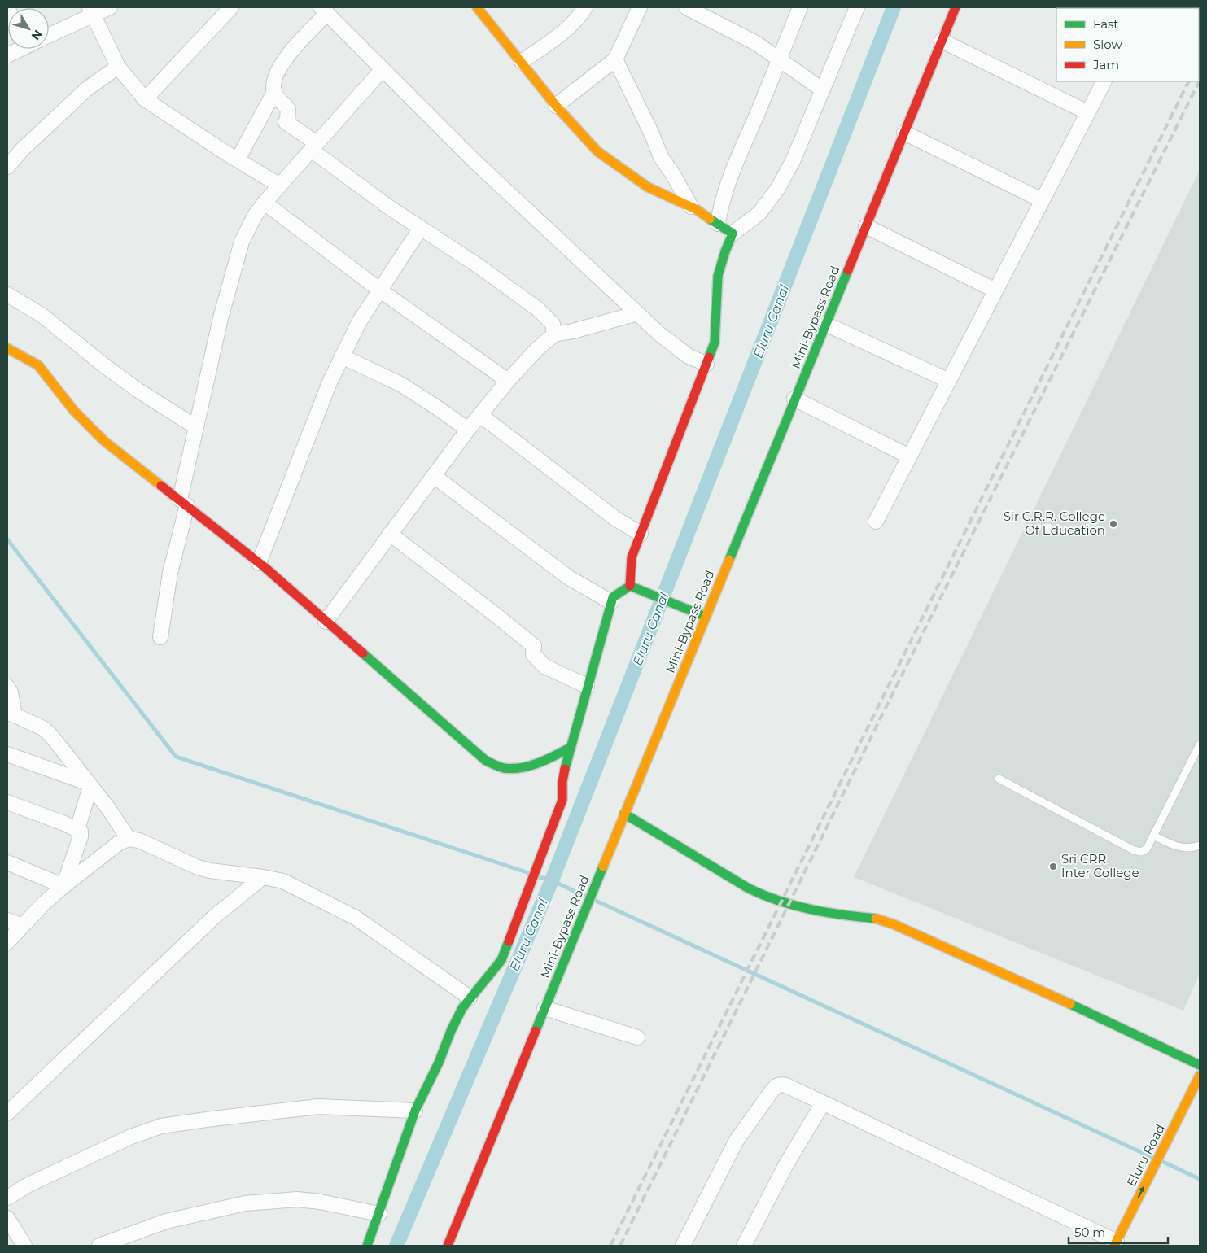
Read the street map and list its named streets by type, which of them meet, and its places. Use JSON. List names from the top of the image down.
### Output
{
  "streets": {
    "street": ["Mini-Bypass Road", "Eluru Road"]
  },
  "one_way": ["Eluru Road"],
  "water": ["Eluru Canal"],
  "places": ["Sir C.R.R. College Of Education", "Sri CRR Inter College"],
  "legend": ["Fast", "Slow", "Jam"],
  "scale_bar": "50 m",
  "north": "bottom right"
}
